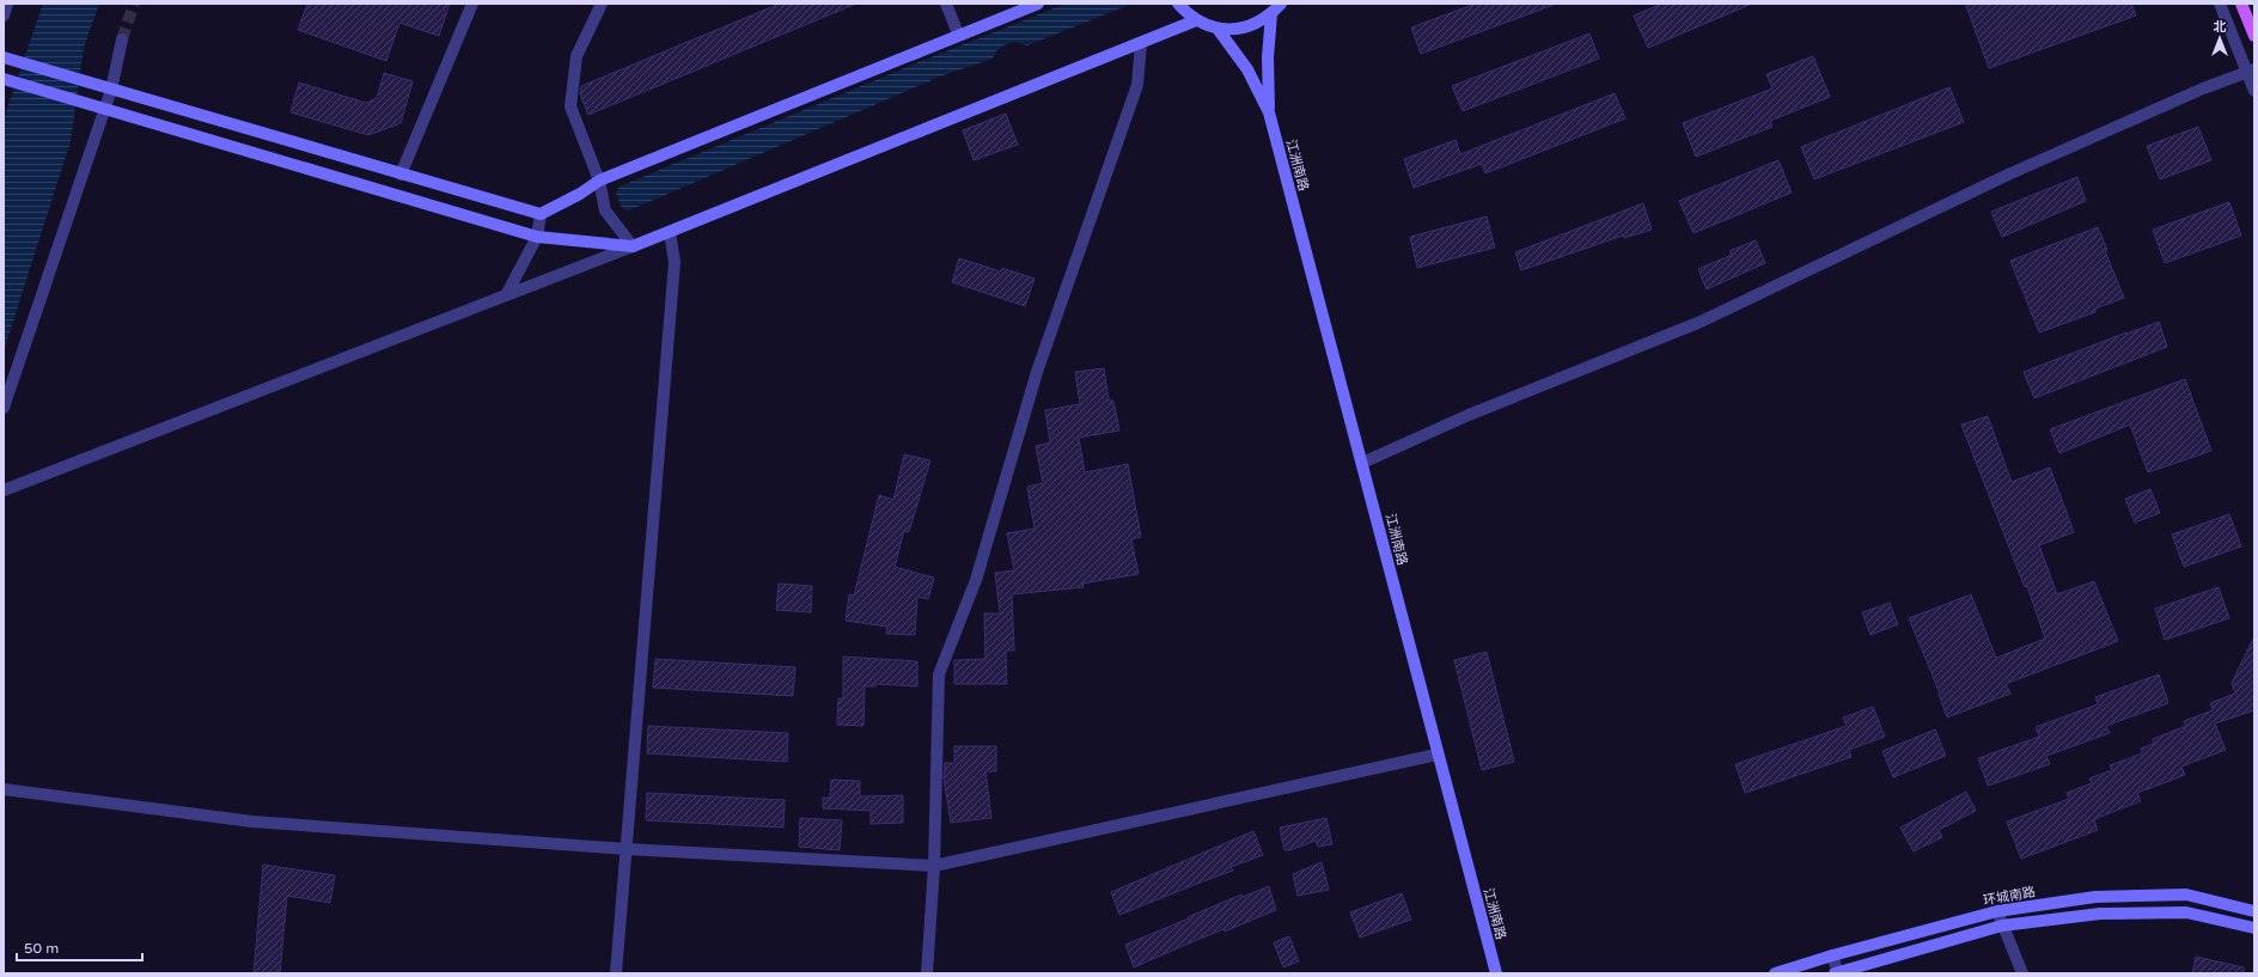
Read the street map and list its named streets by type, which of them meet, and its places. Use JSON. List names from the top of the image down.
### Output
{
  "streets": {
    "main road": ["江洲南路", "环城南路"]
  },
  "scale_bar": "50 m",
  "north": "top"
}
